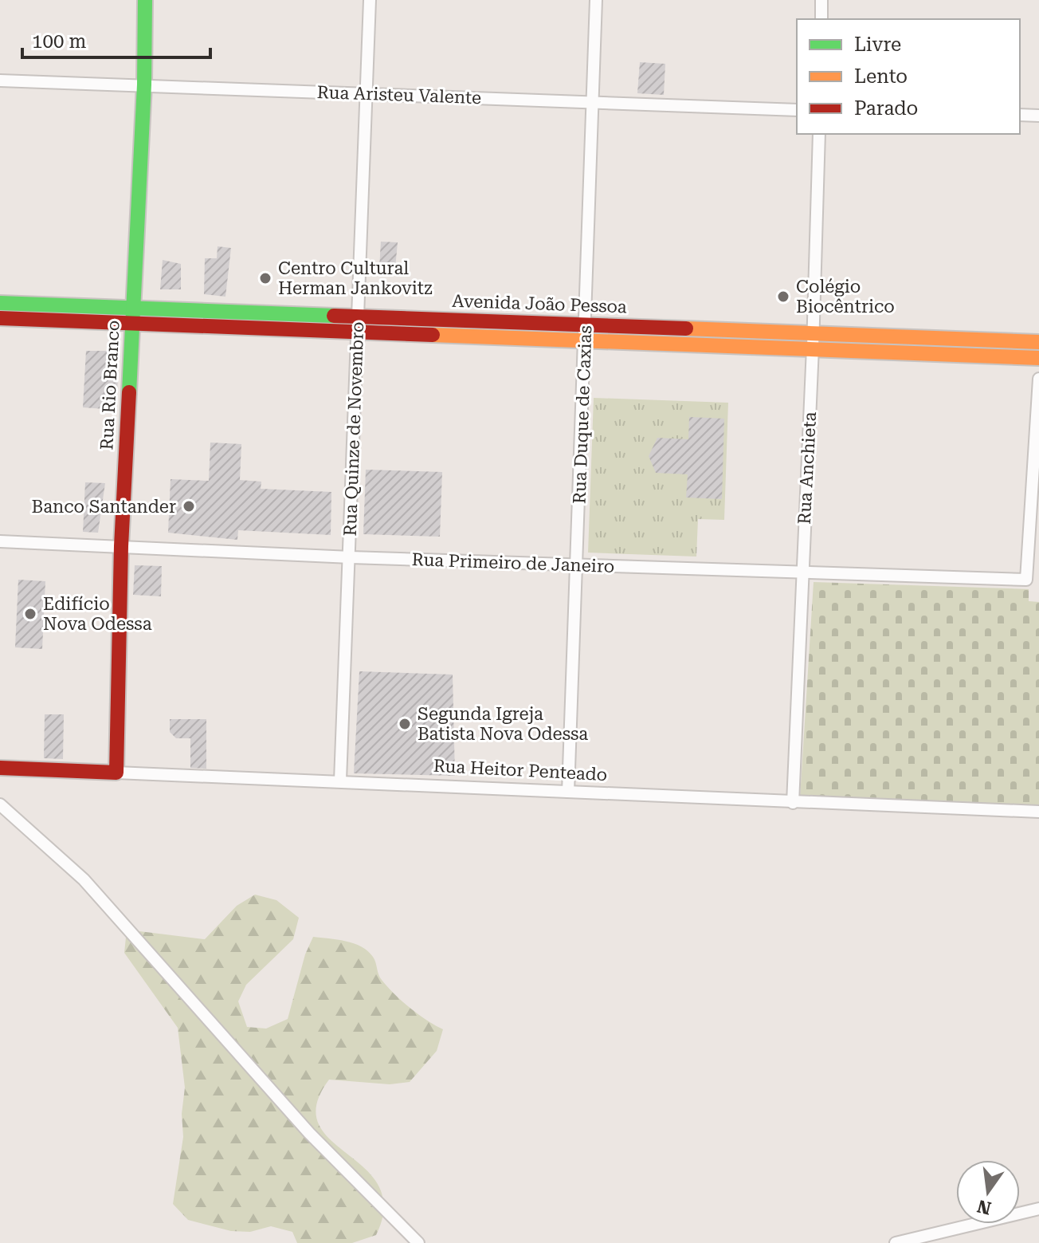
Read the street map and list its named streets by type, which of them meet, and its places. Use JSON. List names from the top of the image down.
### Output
{
  "streets": {
    "main road": ["Avenida João Pessoa", "Rua Rio Branco", "Rua Heitor Penteado"],
    "street": [
      "Rua Aristeu Valente",
      "Rua Duque de Caxias",
      "Rua Quinze de Novembro",
      "Rua Anchieta",
      "Rua Primeiro de Janeiro"
    ]
  },
  "crossings": [
    ["Rua Aristeu Valente", "Rua Rio Branco"],
    ["Rua Aristeu Valente", "Rua Duque de Caxias"],
    ["Rua Aristeu Valente", "Rua Quinze de Novembro"],
    ["Avenida João Pessoa", "Rua Rio Branco"],
    ["Avenida João Pessoa", "Rua Duque de Caxias"],
    ["Avenida João Pessoa", "Rua Quinze de Novembro"],
    ["Avenida João Pessoa", "Rua Anchieta"],
    ["Rua Rio Branco", "Rua Primeiro de Janeiro"],
    ["Rua Rio Branco", "Rua Heitor Penteado"],
    ["Rua Duque de Caxias", "Rua Primeiro de Janeiro"],
    ["Rua Duque de Caxias", "Rua Heitor Penteado"],
    ["Rua Quinze de Novembro", "Rua Primeiro de Janeiro"],
    ["Rua Quinze de Novembro", "Rua Heitor Penteado"],
    ["Rua Anchieta", "Rua Primeiro de Janeiro"],
    ["Rua Anchieta", "Rua Heitor Penteado"]
  ],
  "places": [
    "Centro Cultural Herman Jankovitz",
    "Colégio Biocêntrico",
    "Banco Santander",
    "Edifício Nova Odessa",
    "Segunda Igreja Batista Nova Odessa"
  ],
  "legend": ["Livre", "Lento", "Parado"],
  "scale_bar": "100 m",
  "north": "bottom"
}
